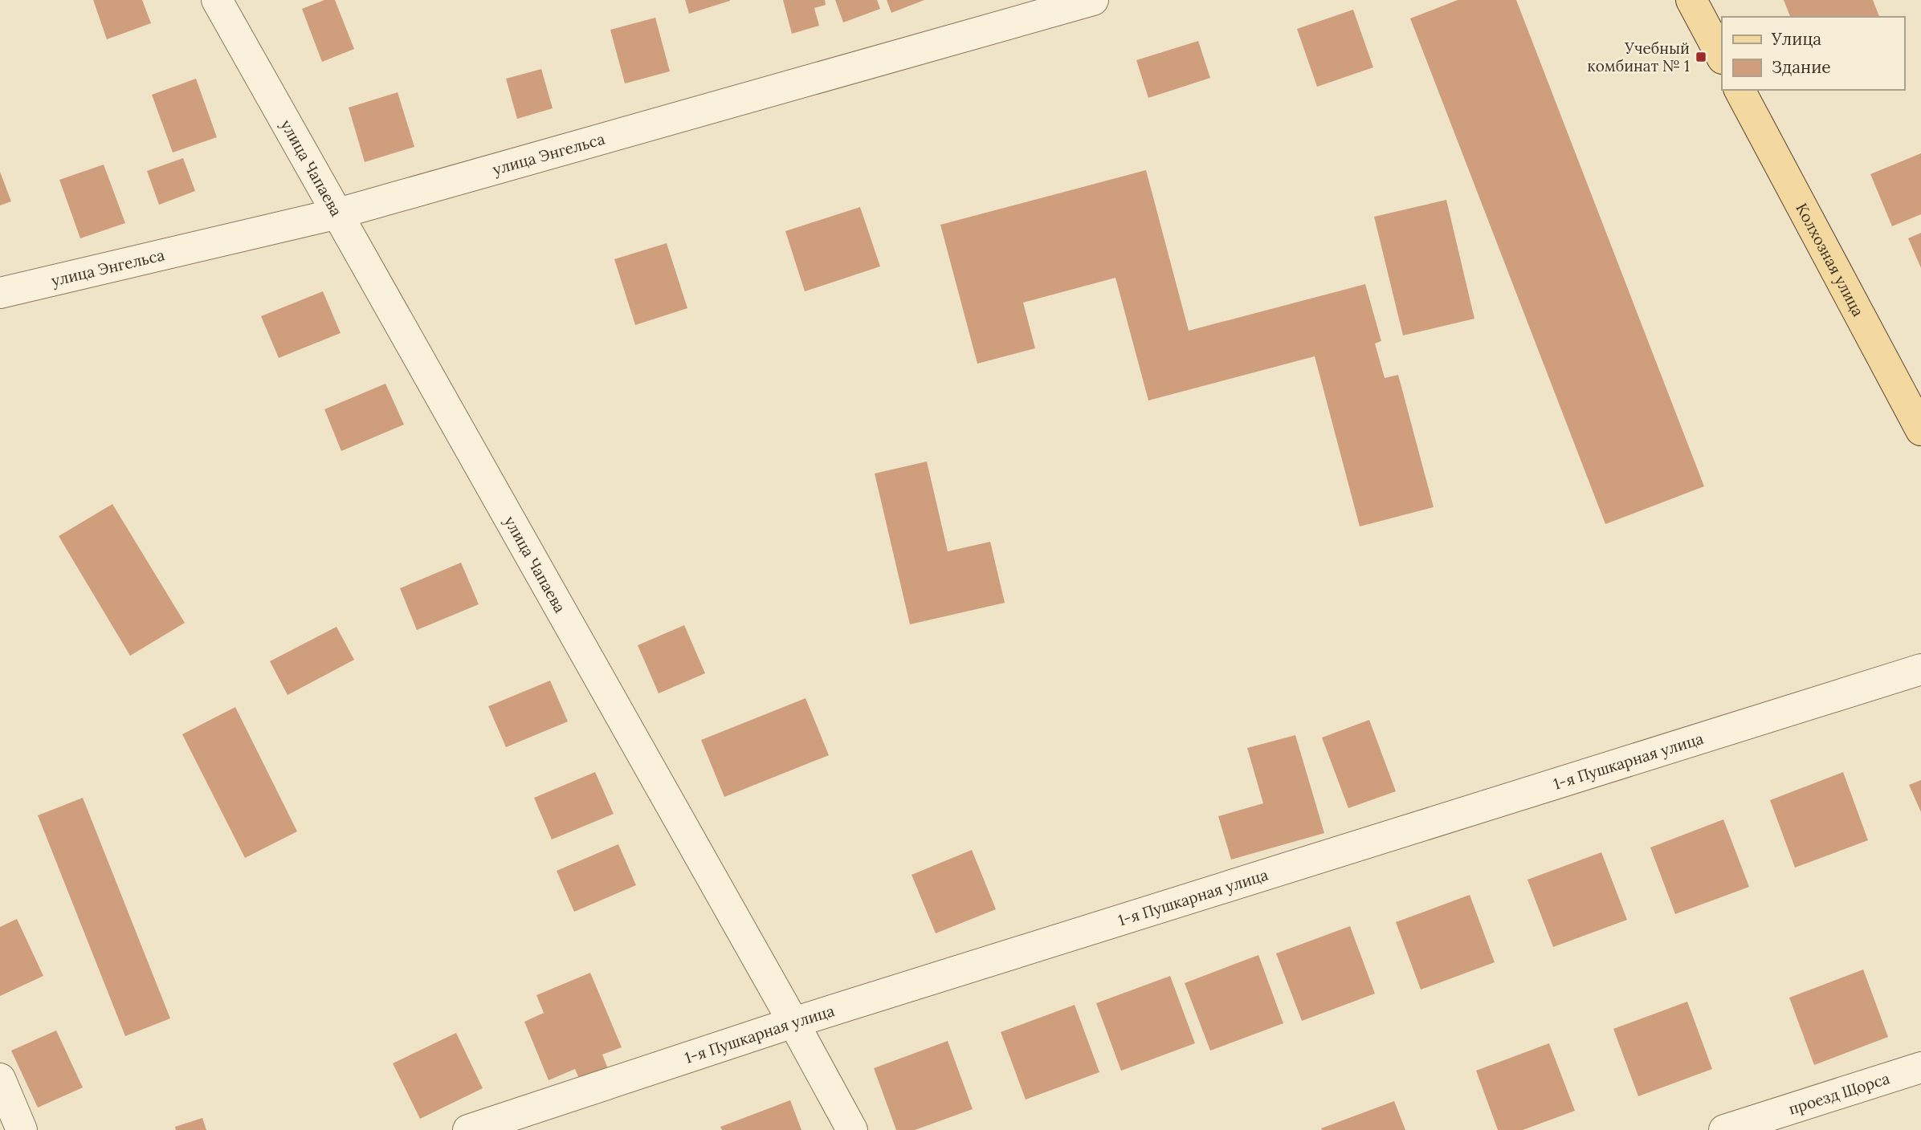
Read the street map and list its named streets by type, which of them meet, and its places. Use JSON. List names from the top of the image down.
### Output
{
  "streets": {
    "main road": ["Колхозная улица"],
    "street": [
      "улица Энгельса",
      "улица Чапаева",
      "1-я Пушкарная улица",
      "проезд Щорса"
    ]
  },
  "crossings": [
    ["улица Энгельса", "улица Чапаева"],
    ["улица Чапаева", "1-я Пушкарная улица"]
  ],
  "places": {
    "transit": ["Учебный комбинат № 1"]
  },
  "legend": ["Улица", "Здание"]
}
